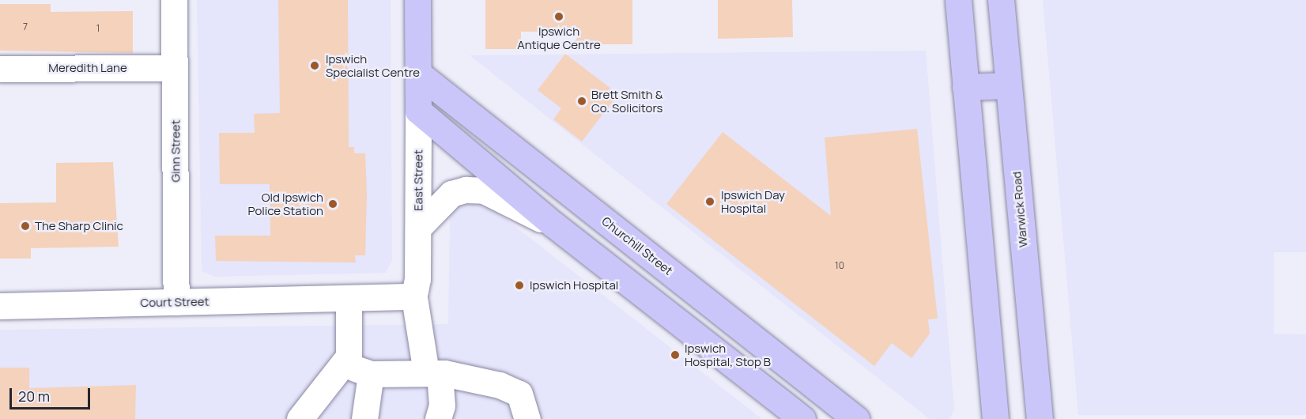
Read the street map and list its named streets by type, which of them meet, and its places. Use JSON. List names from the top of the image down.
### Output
{
  "streets": {
    "main road": ["East Street", "Warwick Road", "Churchill Street"],
    "street": ["Meredith Lane", "Ginn Street", "Court Street"]
  },
  "crossings": [
    ["Meredith Lane", "Ginn Street"],
    ["Ginn Street", "Court Street"],
    ["East Street", "Churchill Street"]
  ],
  "places": [
    "Ipswich Antique Centre",
    "Ipswich Specialist Centre",
    "Brett Smith & Co. Solicitors",
    "Ipswich Day Hospital",
    "Old Ipswich Police Station",
    "The Sharp Clinic",
    "Ipswich Hospital",
    "Ipswich Hospital, Stop B"
  ],
  "house_numbers": ["7", "1", "10"],
  "scale_bar": "20 m"
}
